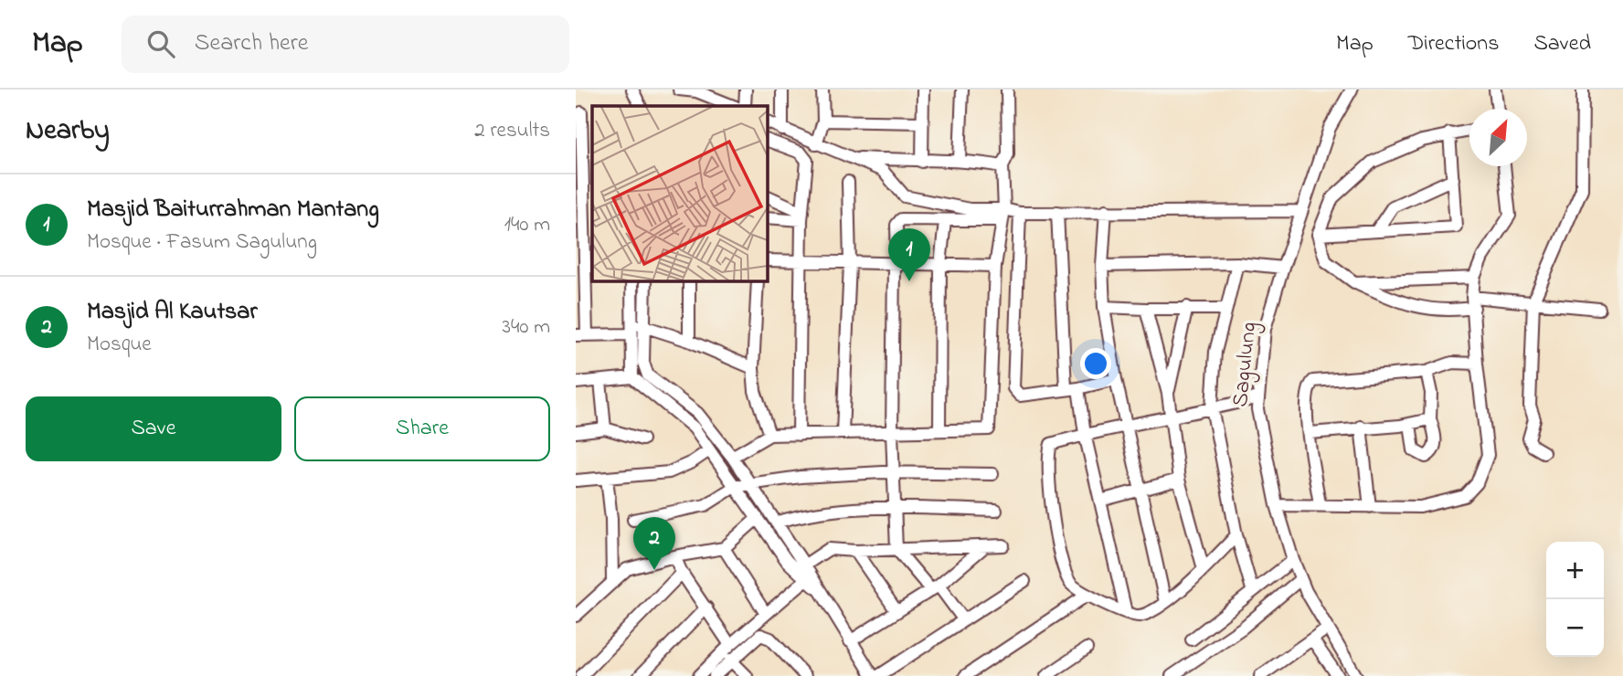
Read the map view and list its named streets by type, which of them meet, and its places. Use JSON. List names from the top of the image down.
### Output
{
  "streets": {
    "street": ["Sagulung"]
  },
  "north": "top right",
  "page": {
    "header": "Map",
    "search": "Search here",
    "nav": ["Map", "Directions", "Saved"],
    "heading": ["Nearby", "2 results"],
    "list": [
      {
        "mark": "1",
        "name": "Masjid Baiturrahman Mantang",
        "note": "Mosque · Fasum Sagulung",
        "value": "140 m"
      },
      {
        "mark": "2",
        "name": "Masjid Al Kautsar",
        "note": "Mosque",
        "value": "340 m"
      }
    ],
    "pins": ["1", "2"],
    "buttons": ["Save", "Share"],
    "map_buttons": ["+", "−"]
  }
}
